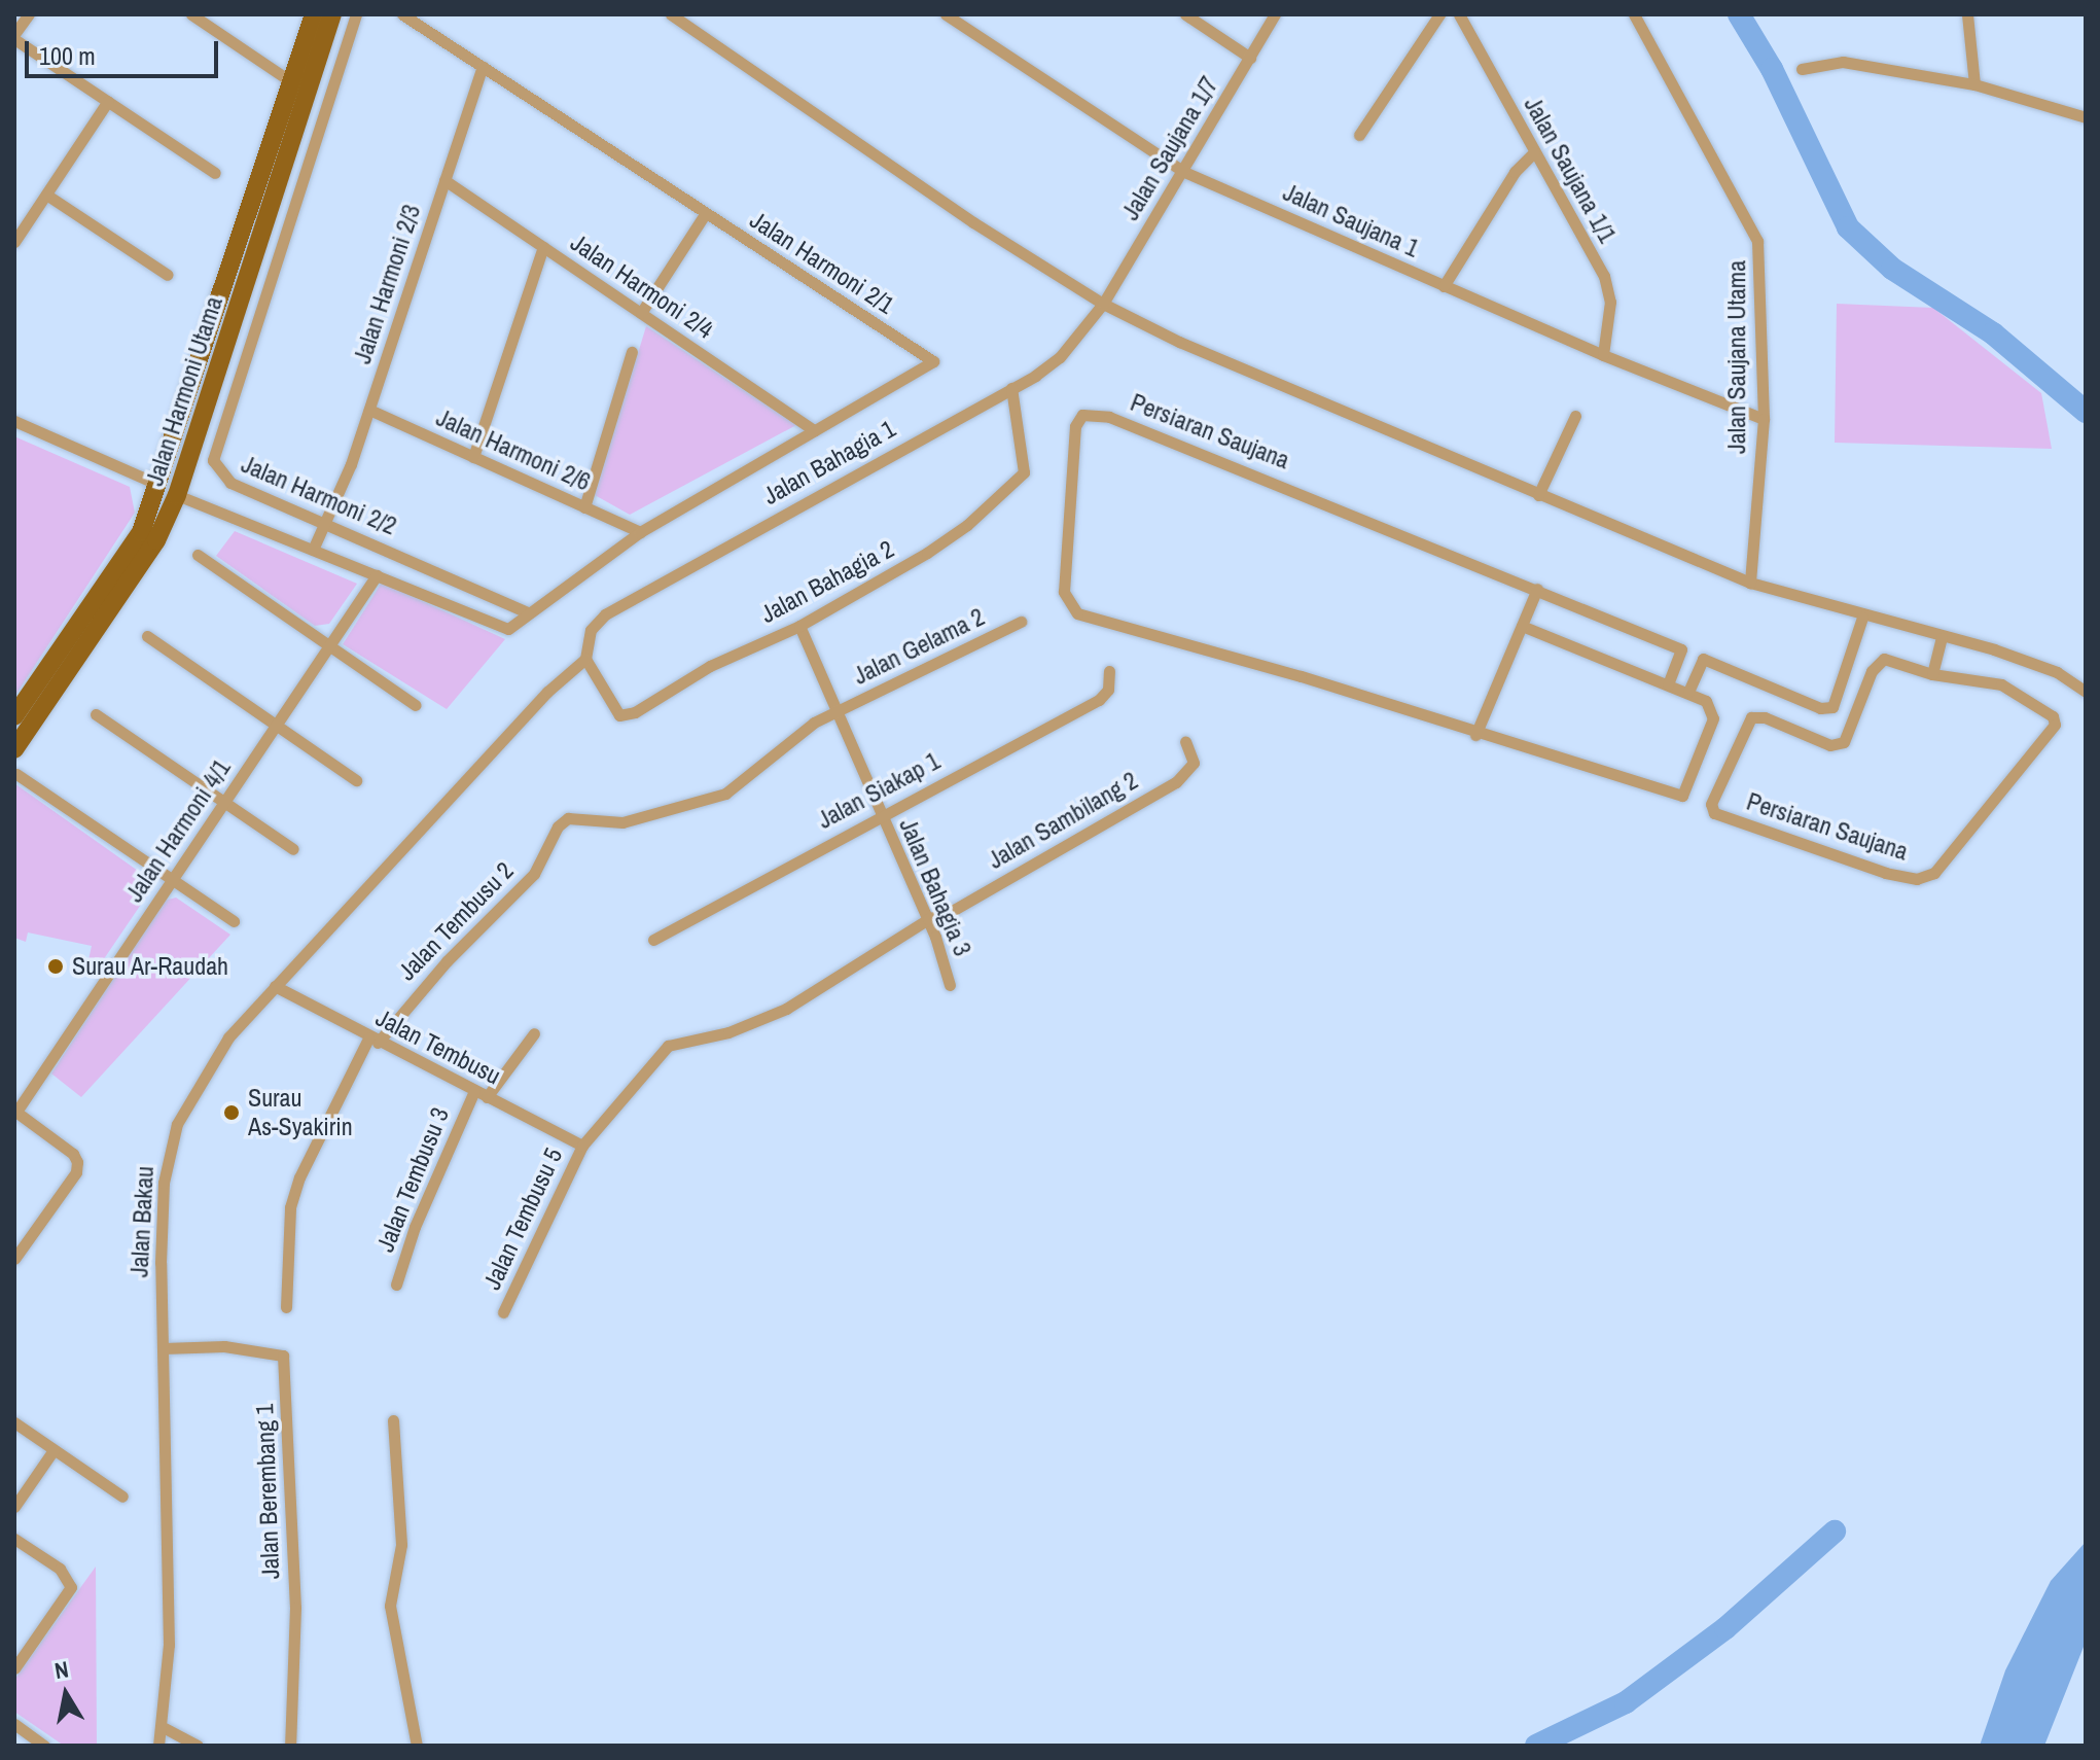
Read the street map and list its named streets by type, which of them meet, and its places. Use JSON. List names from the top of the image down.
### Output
{
  "streets": {
    "main road": ["Jalan Harmoni Utama"],
    "street": [
      "Jalan Saujana 1/7",
      "Jalan Saujana 1/1",
      "Jalan Saujana 1",
      "Jalan Harmoni 2/1",
      "Jalan Harmoni 2/3",
      "Jalan Harmoni 2/4",
      "Jalan Saujana Utama",
      "Persiaran Saujana",
      "Jalan Harmoni 2/6",
      "Jalan Bahagia 1",
      "Jalan Harmoni 2/2",
      "Jalan Bahagia 2",
      "Jalan Gelama 2",
      "Jalan Siakap 1",
      "Jalan Sambilang 2",
      "Jalan Harmoni 4/1",
      "Jalan Bahagia 3",
      "Jalan Tembusu 2",
      "Jalan Tembusu",
      "Jalan Tembusu 3",
      "Jalan Tembusu 5",
      "Jalan Bakau",
      "Jalan Berembang 1"
    ]
  },
  "crossings": [
    ["Jalan Saujana 1/7", "Jalan Saujana 1"],
    ["Jalan Saujana 1/7", "Jalan Bahagia 1"],
    ["Jalan Saujana 1/1", "Jalan Saujana 1"],
    ["Jalan Saujana 1", "Jalan Saujana Utama"],
    ["Jalan Harmoni 2/1", "Jalan Harmoni 2/3"],
    ["Jalan Harmoni 2/1", "Jalan Harmoni 2/4"],
    ["Jalan Harmoni 2/1", "Jalan Harmoni 2/6"],
    ["Jalan Harmoni 2/1", "Jalan Harmoni 2/2"],
    ["Jalan Harmoni 2/1", "Jalan Harmoni 4/1"],
    ["Jalan Harmoni 2/3", "Jalan Harmoni 2/4"],
    ["Jalan Harmoni 2/3", "Jalan Harmoni 2/6"],
    ["Jalan Harmoni 2/3", "Jalan Harmoni 2/2"],
    ["Jalan Bahagia 1", "Jalan Bahagia 2"],
    ["Jalan Bahagia 1", "Jalan Bakau"],
    ["Jalan Bahagia 2", "Jalan Bahagia 3"],
    ["Jalan Bahagia 2", "Jalan Bakau"],
    ["Jalan Gelama 2", "Jalan Bahagia 3"],
    ["Jalan Gelama 2", "Jalan Tembusu 2"],
    ["Jalan Siakap 1", "Jalan Bahagia 3"],
    ["Jalan Sambilang 2", "Jalan Bahagia 3"],
    ["Jalan Sambilang 2", "Jalan Tembusu 5"],
    ["Jalan Bahagia 3", "Jalan Tembusu 5"],
    ["Jalan Tembusu 2", "Jalan Tembusu"],
    ["Jalan Tembusu", "Jalan Tembusu 3"],
    ["Jalan Tembusu", "Jalan Tembusu 5"],
    ["Jalan Tembusu", "Jalan Bakau"],
    ["Jalan Bakau", "Jalan Berembang 1"]
  ],
  "places": ["Surau Ar-Raudah", "Surau As-Syakirin"],
  "scale_bar": "100 m",
  "north": "top"
}
